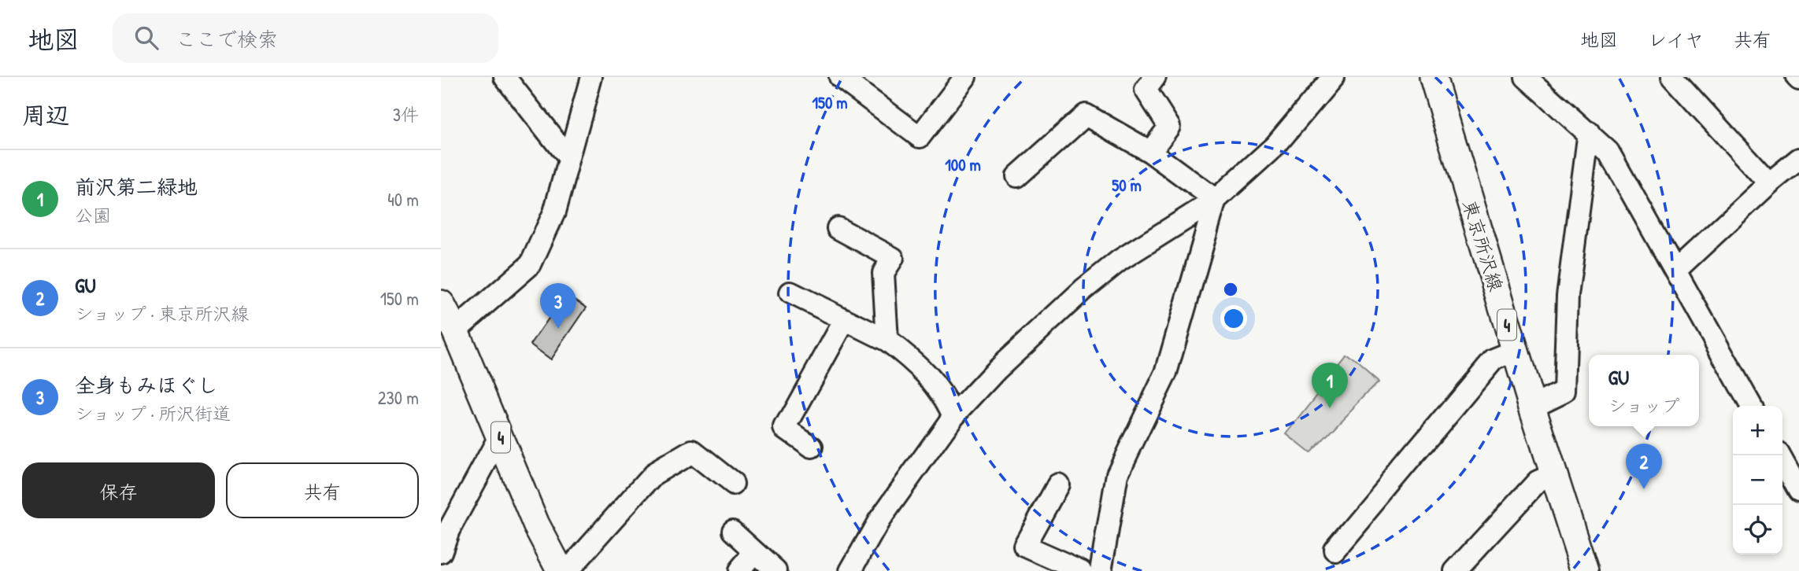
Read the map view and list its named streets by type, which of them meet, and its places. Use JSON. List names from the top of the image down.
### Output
{
  "streets": {
    "main road": ["東京所沢線", "4"]
  },
  "page": {
    "header": "地図",
    "search": "ここで検索",
    "nav": ["地図", "レイヤ", "共有"],
    "heading": ["周辺", "3件"],
    "list": [
      {
        "mark": "1",
        "name": "前沢第二緑地",
        "note": "公園",
        "value": "40 m"
      },
      {
        "mark": "2",
        "name": "GU",
        "note": "ショップ · 東京所沢線",
        "value": "150 m"
      },
      {
        "mark": "3",
        "name": "全身もみほぐし",
        "note": "ショップ · 所沢街道",
        "value": "230 m"
      }
    ],
    "pins": ["3", "1", "2"],
    "popup": ["GU", "ショップ"],
    "map_buttons": ["+", "−"],
    "buttons": ["保存", "共有"]
  },
  "rings": ["150 m", "100 m", "50 m"]
}
